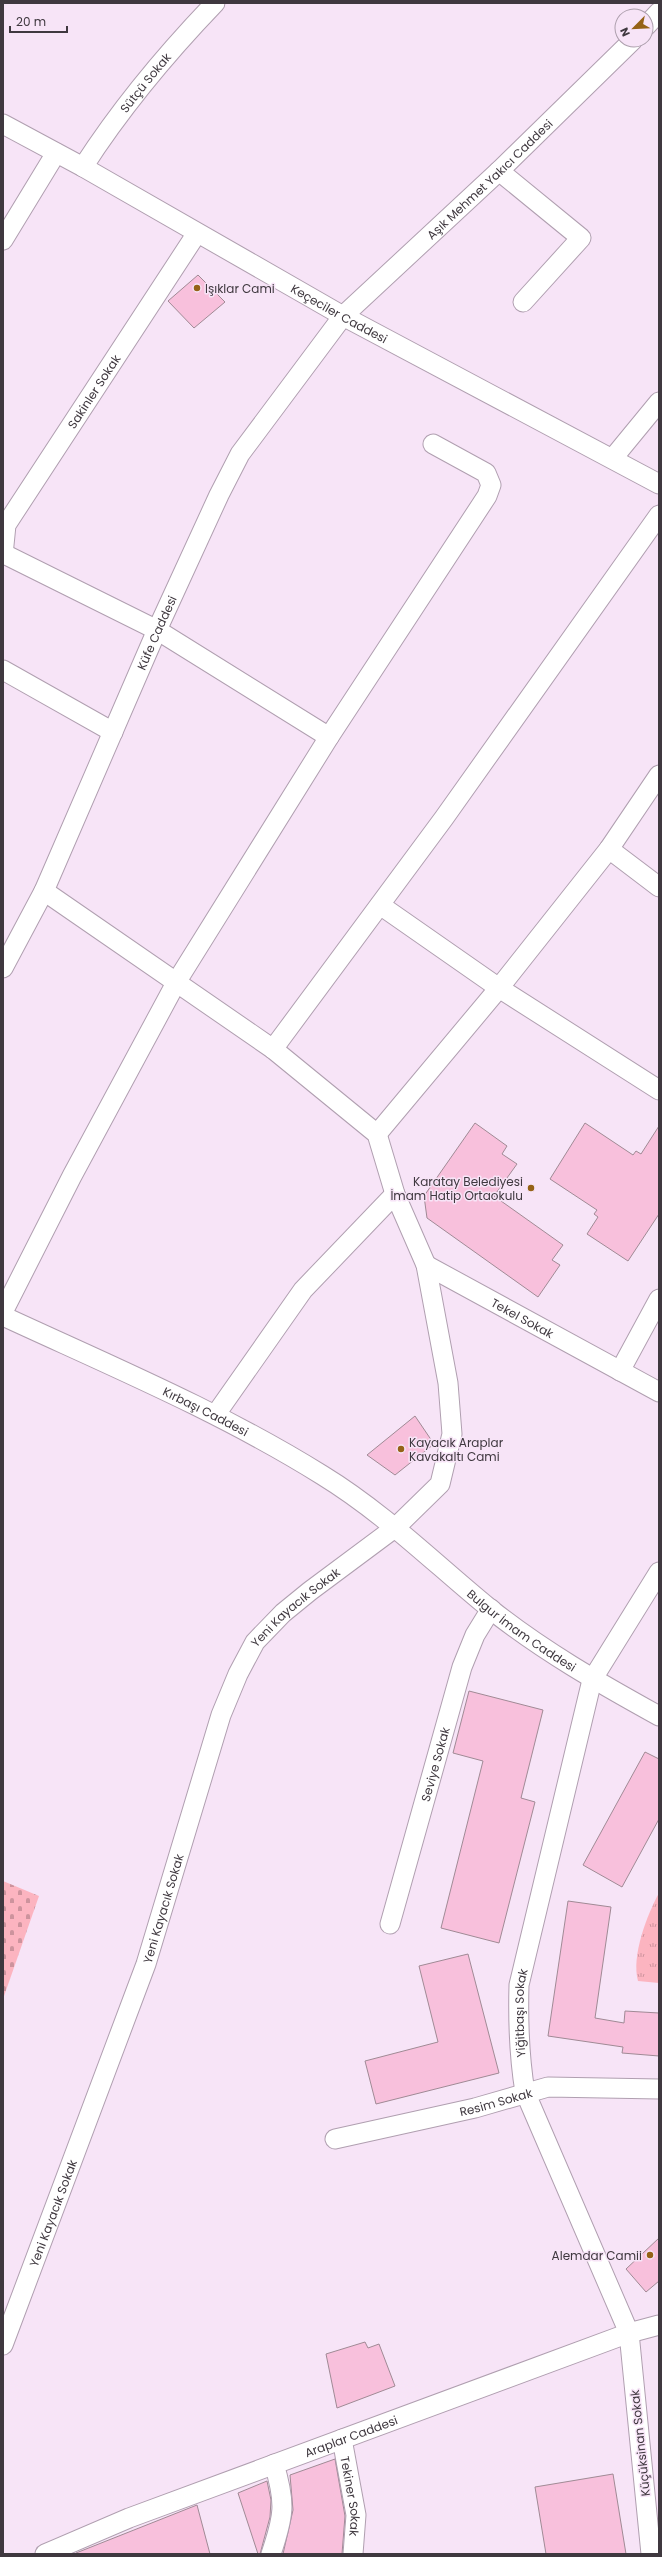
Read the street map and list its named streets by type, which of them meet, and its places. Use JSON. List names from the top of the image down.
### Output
{
  "streets": {
    "street": [
      "Sütçü Sokak",
      "Aşık Mehmet Yakıcı Caddesi",
      "Keçeciler Caddesi",
      "Sakinler Sokak",
      "Küfe Caddesi",
      "Tekel Sokak",
      "Kırbaşı Caddesi",
      "Yeni Kayacık Sokak",
      "Bulgur İmam Caddesi",
      "Seviye Sokak",
      "Yiğitbaşı Sokak",
      "Resim Sokak",
      "Araplar Caddesi",
      "Küçüksinan Sokak",
      "Tekiner Sokak"
    ]
  },
  "crossings": [
    ["Sütçü Sokak", "Keçeciler Caddesi"],
    ["Aşık Mehmet Yakıcı Caddesi", "Keçeciler Caddesi"],
    ["Aşık Mehmet Yakıcı Caddesi", "Küfe Caddesi"],
    ["Keçeciler Caddesi", "Sakinler Sokak"],
    ["Keçeciler Caddesi", "Küfe Caddesi"],
    ["Tekel Sokak", "Yeni Kayacık Sokak"],
    ["Kırbaşı Caddesi", "Yeni Kayacık Sokak"],
    ["Kırbaşı Caddesi", "Bulgur İmam Caddesi"],
    ["Yeni Kayacık Sokak", "Bulgur İmam Caddesi"],
    ["Bulgur İmam Caddesi", "Seviye Sokak"],
    ["Bulgur İmam Caddesi", "Yiğitbaşı Sokak"],
    ["Yiğitbaşı Sokak", "Resim Sokak"],
    ["Yiğitbaşı Sokak", "Araplar Caddesi"],
    ["Yiğitbaşı Sokak", "Küçüksinan Sokak"],
    ["Araplar Caddesi", "Küçüksinan Sokak"],
    ["Araplar Caddesi", "Tekiner Sokak"]
  ],
  "places": [
    "Işıklar Cami",
    "Karatay Belediyesi İmam Hatip Ortaokulu",
    "Kayacık Araplar Kavakaltı Cami",
    "Alemdar Camii"
  ],
  "scale_bar": "20 m",
  "north": "bottom left"
}
